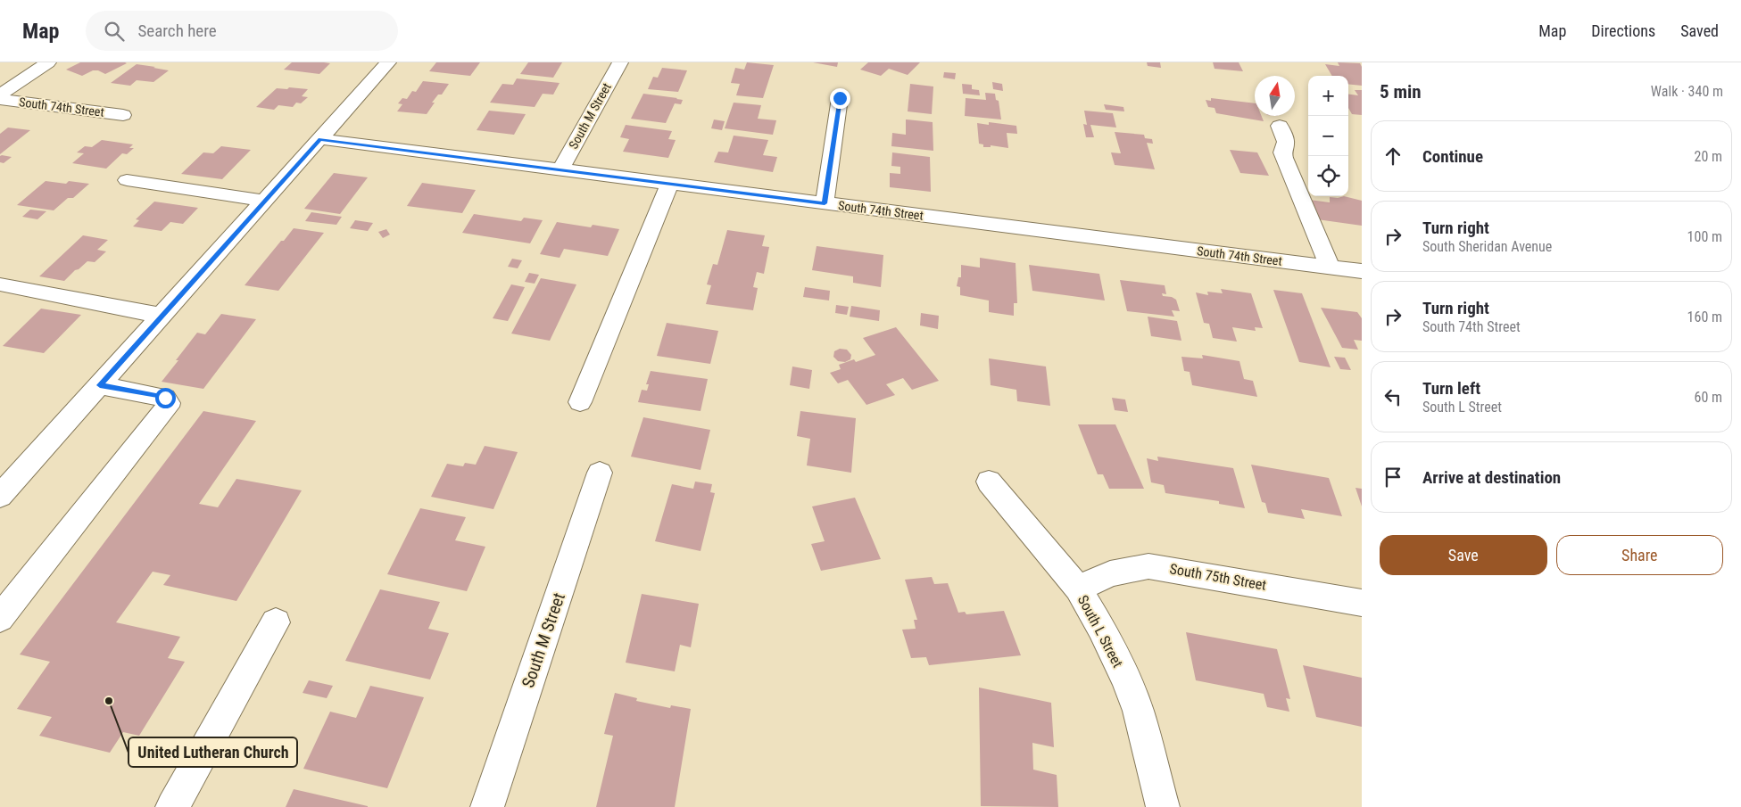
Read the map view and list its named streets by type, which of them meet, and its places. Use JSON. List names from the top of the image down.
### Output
{
  "streets": {
    "street": [
      "South 74th Street",
      "South M Street",
      "South 75th Street",
      "South L Street"
    ]
  },
  "crossings": [
    ["South 74th Street", "South M Street"],
    ["South 75th Street", "South L Street"]
  ],
  "places": ["United Lutheran Church"],
  "north": "top",
  "page": {
    "header": "Map",
    "search": "Search here",
    "nav": ["Map", "Directions", "Saved"],
    "heading": ["5 min", "Walk · 340 m"],
    "map_buttons": ["+", "−"],
    "list": [
      ["Continue", "20 m"],
      ["Turn right", "South Sheridan Avenue", "100 m"],
      ["Turn right", "South 74th Street", "160 m"],
      ["Turn left", "South L Street", "60 m"],
      "Arrive at destination"
    ],
    "buttons": ["Save", "Share"]
  }
}
